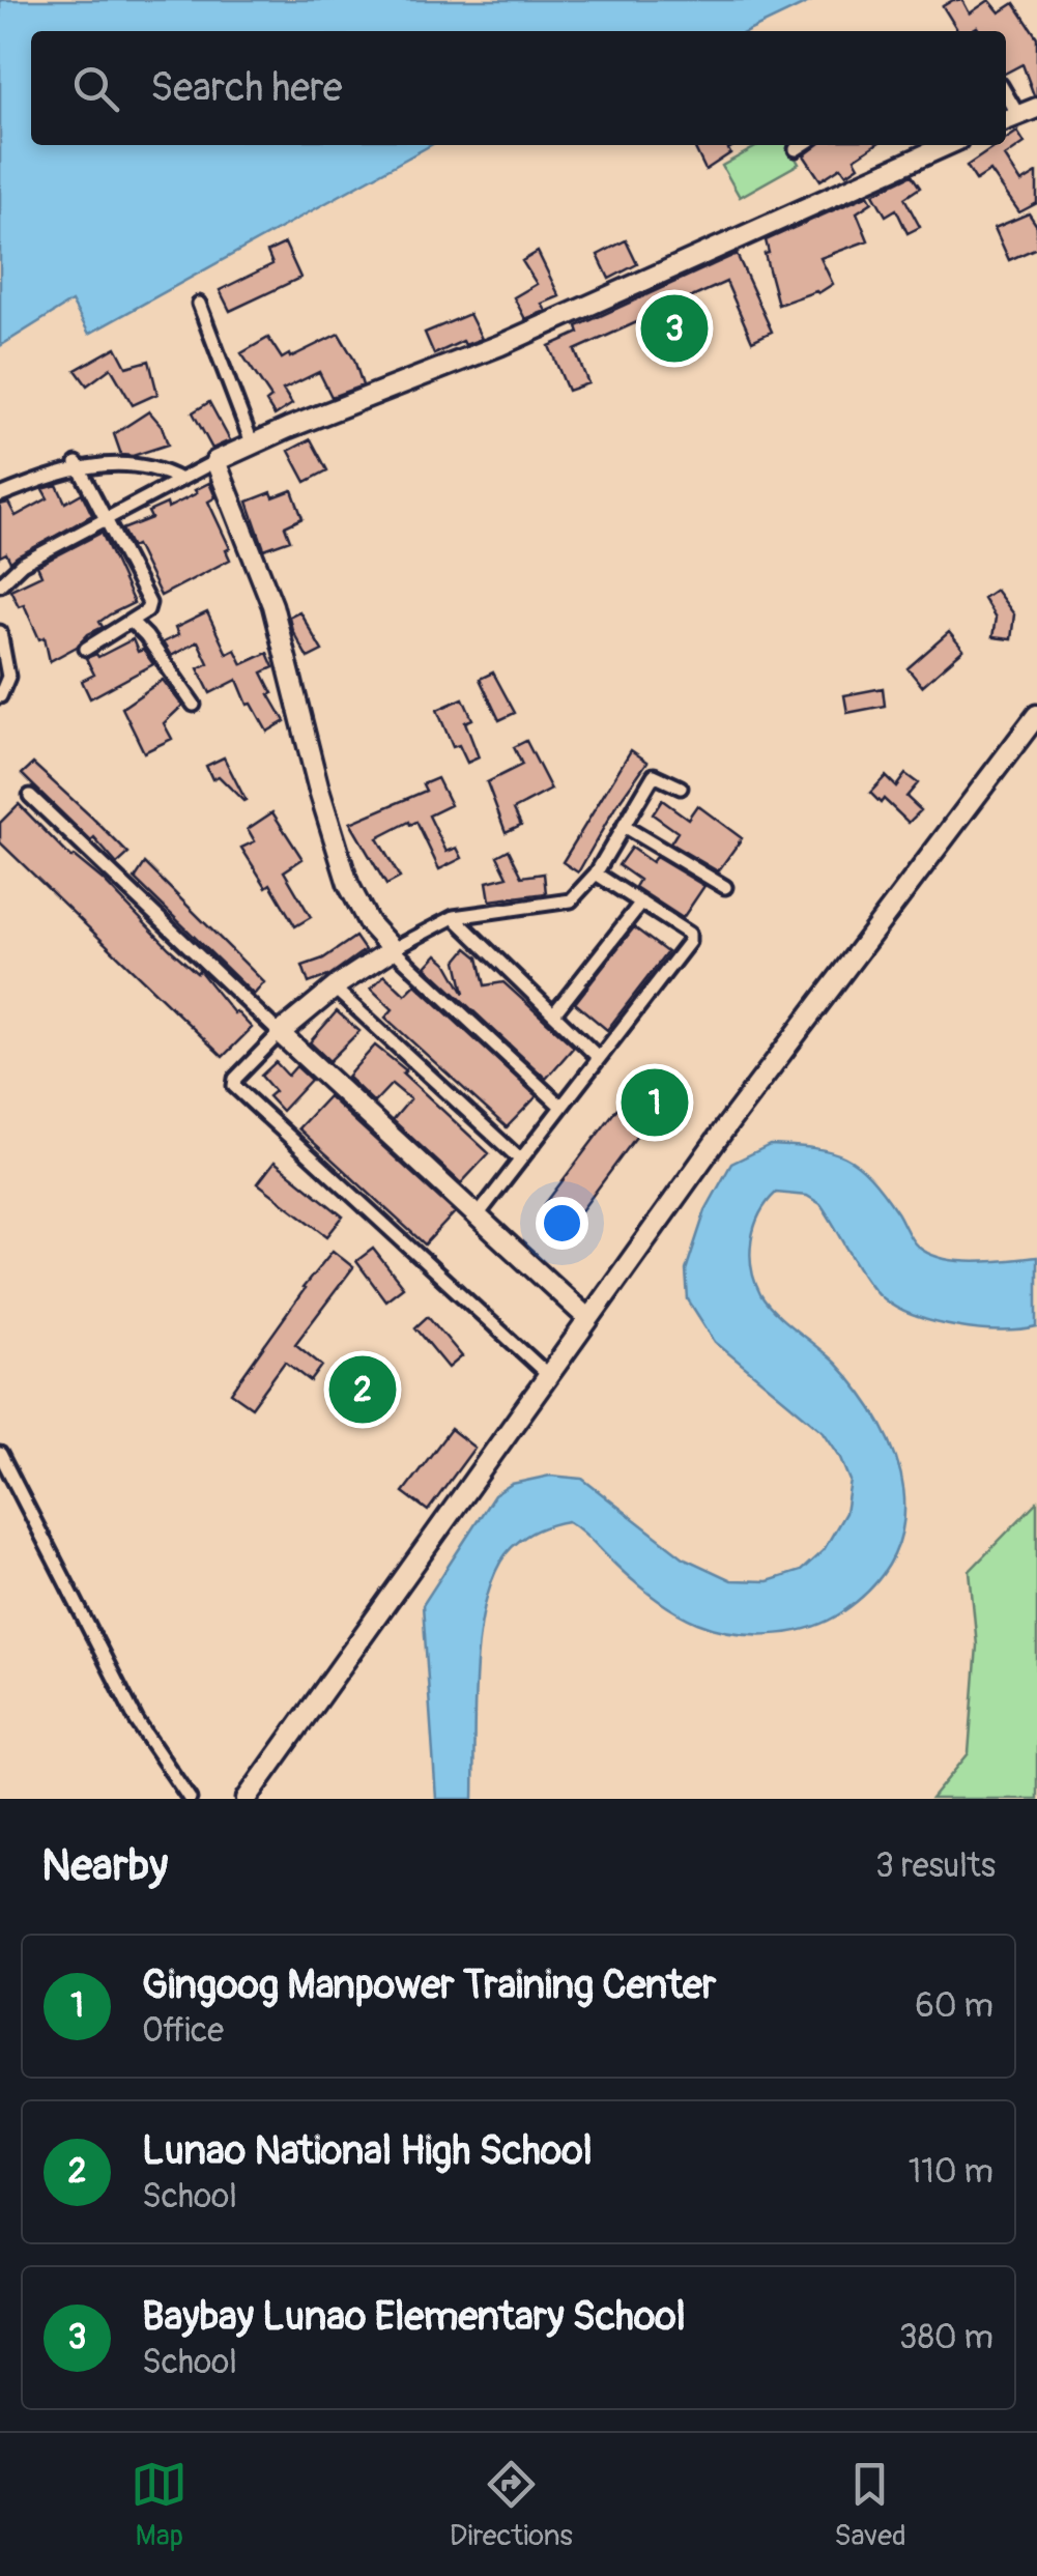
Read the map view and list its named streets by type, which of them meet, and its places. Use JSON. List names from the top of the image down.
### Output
{
  "page": {
    "search": "Search here",
    "pins": ["3", "1", "2"],
    "heading": ["Nearby", "3 results"],
    "list": [
      {
        "mark": "1",
        "name": "Gingoog Manpower Training Center",
        "note": "Office",
        "value": "60 m"
      },
      {
        "mark": "2",
        "name": "Lunao National High School",
        "note": "School",
        "value": "110 m"
      },
      {
        "mark": "3",
        "name": "Baybay Lunao Elementary School",
        "note": "School",
        "value": "380 m"
      }
    ],
    "nav": ["Map", "Directions", "Saved"]
  }
}
